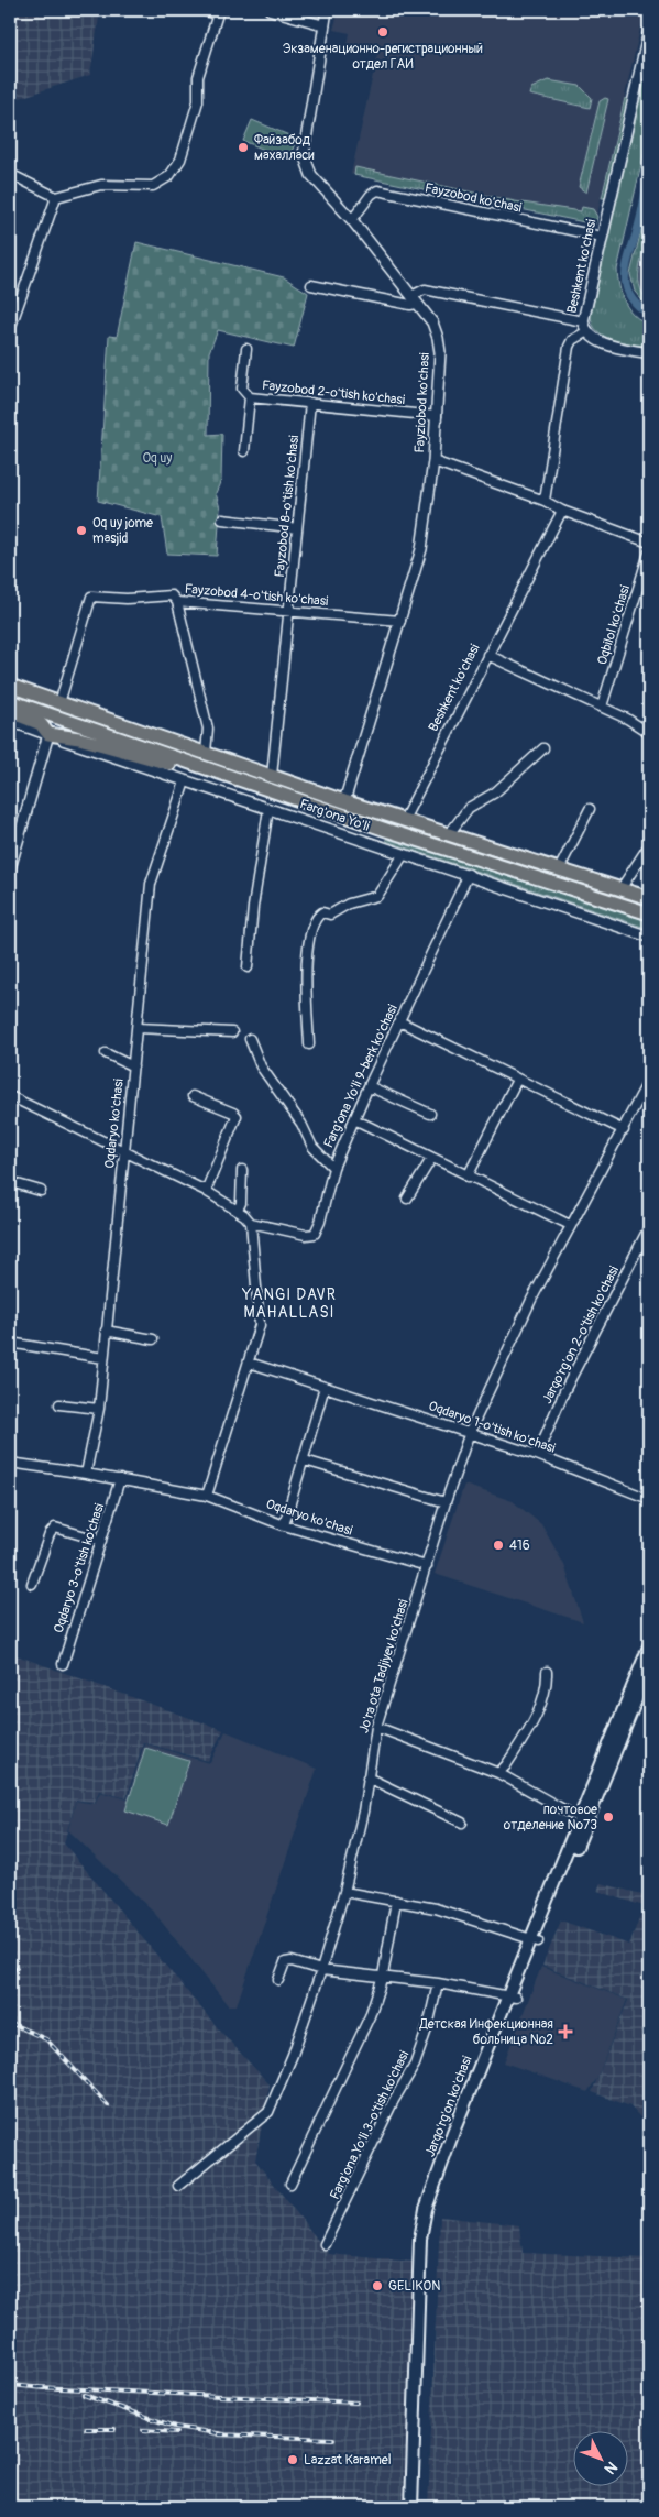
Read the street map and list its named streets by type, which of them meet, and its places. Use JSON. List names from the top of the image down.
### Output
{
  "streets": {
    "main road": ["Farg'ona Yo'li", "Jarqo'rg'on ko'chasi"],
    "street": [
      "Fayzobod ko'chasi",
      "Beshkent ko'chasi",
      "Fayzobod 2-o'tish ko'chasi",
      "Fayziobod ko'chasi",
      "Fayzobod 8-o'tish ko'chasi",
      "Fayzobod 4-o'tish ko'chasi",
      "Oqbilol ko'chasi",
      "Farg'ona Yo'li 9-berk ko'chasi",
      "Oqdaryo ko'chasi",
      "Jarqo'rg'on 2-o'tish ko'chasi",
      "Oqdaryo 1-o'tish ko'chasi",
      "Oqdaryo 3-o'tish ko'chasi",
      "Jo'ra ota Tadjiyev ko'chasi",
      "Farg'ona Yo'li 3-o'tish ko'chasi"
    ]
  },
  "crossings": [
    ["Fayzobod ko'chasi", "Beshkent ko'chasi"],
    ["Fayzobod ko'chasi", "Fayziobod ko'chasi"],
    ["Beshkent ko'chasi", "Farg'ona Yo'li"],
    ["Fayzobod 2-o'tish ko'chasi", "Fayziobod ko'chasi"],
    ["Fayzobod 2-o'tish ko'chasi", "Fayzobod 8-o'tish ko'chasi"],
    ["Fayziobod ko'chasi", "Fayzobod 4-o'tish ko'chasi"],
    ["Fayziobod ko'chasi", "Farg'ona Yo'li"],
    ["Fayzobod 8-o'tish ko'chasi", "Fayzobod 4-o'tish ko'chasi"],
    ["Fayzobod 8-o'tish ko'chasi", "Farg'ona Yo'li"],
    ["Fayzobod 4-o'tish ko'chasi", "Farg'ona Yo'li"],
    ["Farg'ona Yo'li", "Farg'ona Yo'li 9-berk ko'chasi"],
    ["Farg'ona Yo'li", "Oqdaryo ko'chasi"],
    ["Oqdaryo ko'chasi", "Oqdaryo 3-o'tish ko'chasi"],
    ["Oqdaryo ko'chasi", "Jo'ra ota Tadjiyev ko'chasi"],
    ["Jarqo'rg'on 2-o'tish ko'chasi", "Oqdaryo 1-o'tish ko'chasi"],
    ["Oqdaryo 1-o'tish ko'chasi", "Jo'ra ota Tadjiyev ko'chasi"]
  ],
  "districts": ["YANGI DAVR MAHALLASI"],
  "parks": ["Oq uy"],
  "places": {
    "other": [
      "Экзаменационно-регистрационный отдел ГАИ",
      "Файзабод махалласи",
      "Oq uy jome masjid",
      "416",
      "почтовое отделение №73",
      "GELIKON",
      "Lazzat Karamel"
    ],
    "health": ["Детская Инфекционная больница №2"]
  },
  "north": "bottom right"
}
